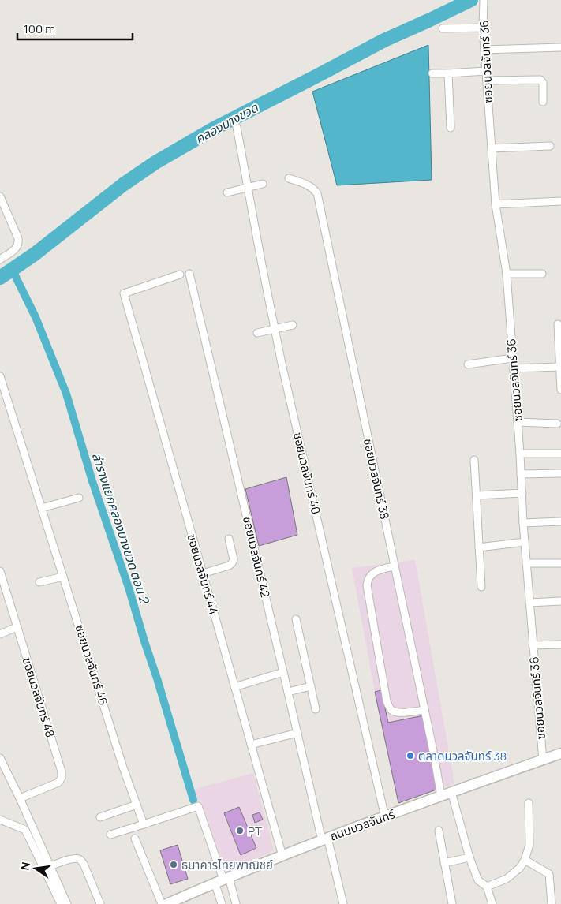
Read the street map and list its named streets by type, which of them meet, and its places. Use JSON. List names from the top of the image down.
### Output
{
  "streets": {
    "main road": ["ถนนนวลจันทร์"],
    "street": [
      "ซอยนวลจันทร์ 36",
      "ซอยนวลจันทร์ 40",
      "ซอยนวลจันทร์ 38",
      "ซอยนวลจันทร์ 42",
      "ซอยนวลจันทร์ 44",
      "ซอยนวลจันทร์ 46",
      "ซอยนวลจันทร์ 48"
    ]
  },
  "crossings": [
    ["ซอยนวลจันทร์ 36", "ถนนนวลจันทร์"],
    ["ซอยนวลจันทร์ 40", "ถนนนวลจันทร์"],
    ["ซอยนวลจันทร์ 38", "ถนนนวลจันทร์"],
    ["ซอยนวลจันทร์ 42", "ถนนนวลจันทร์"],
    ["ซอยนวลจันทร์ 44", "ถนนนวลจันทร์"]
  ],
  "water": ["คลองบางขวด", "ลำรางแยกคลองบางขวด ตอน 2"],
  "places": ["ตลาดนวลจันทร์ 38", "PT", "ธนาคารไทยพาณิชย์"],
  "scale_bar": "100 m",
  "north": "left"
}
